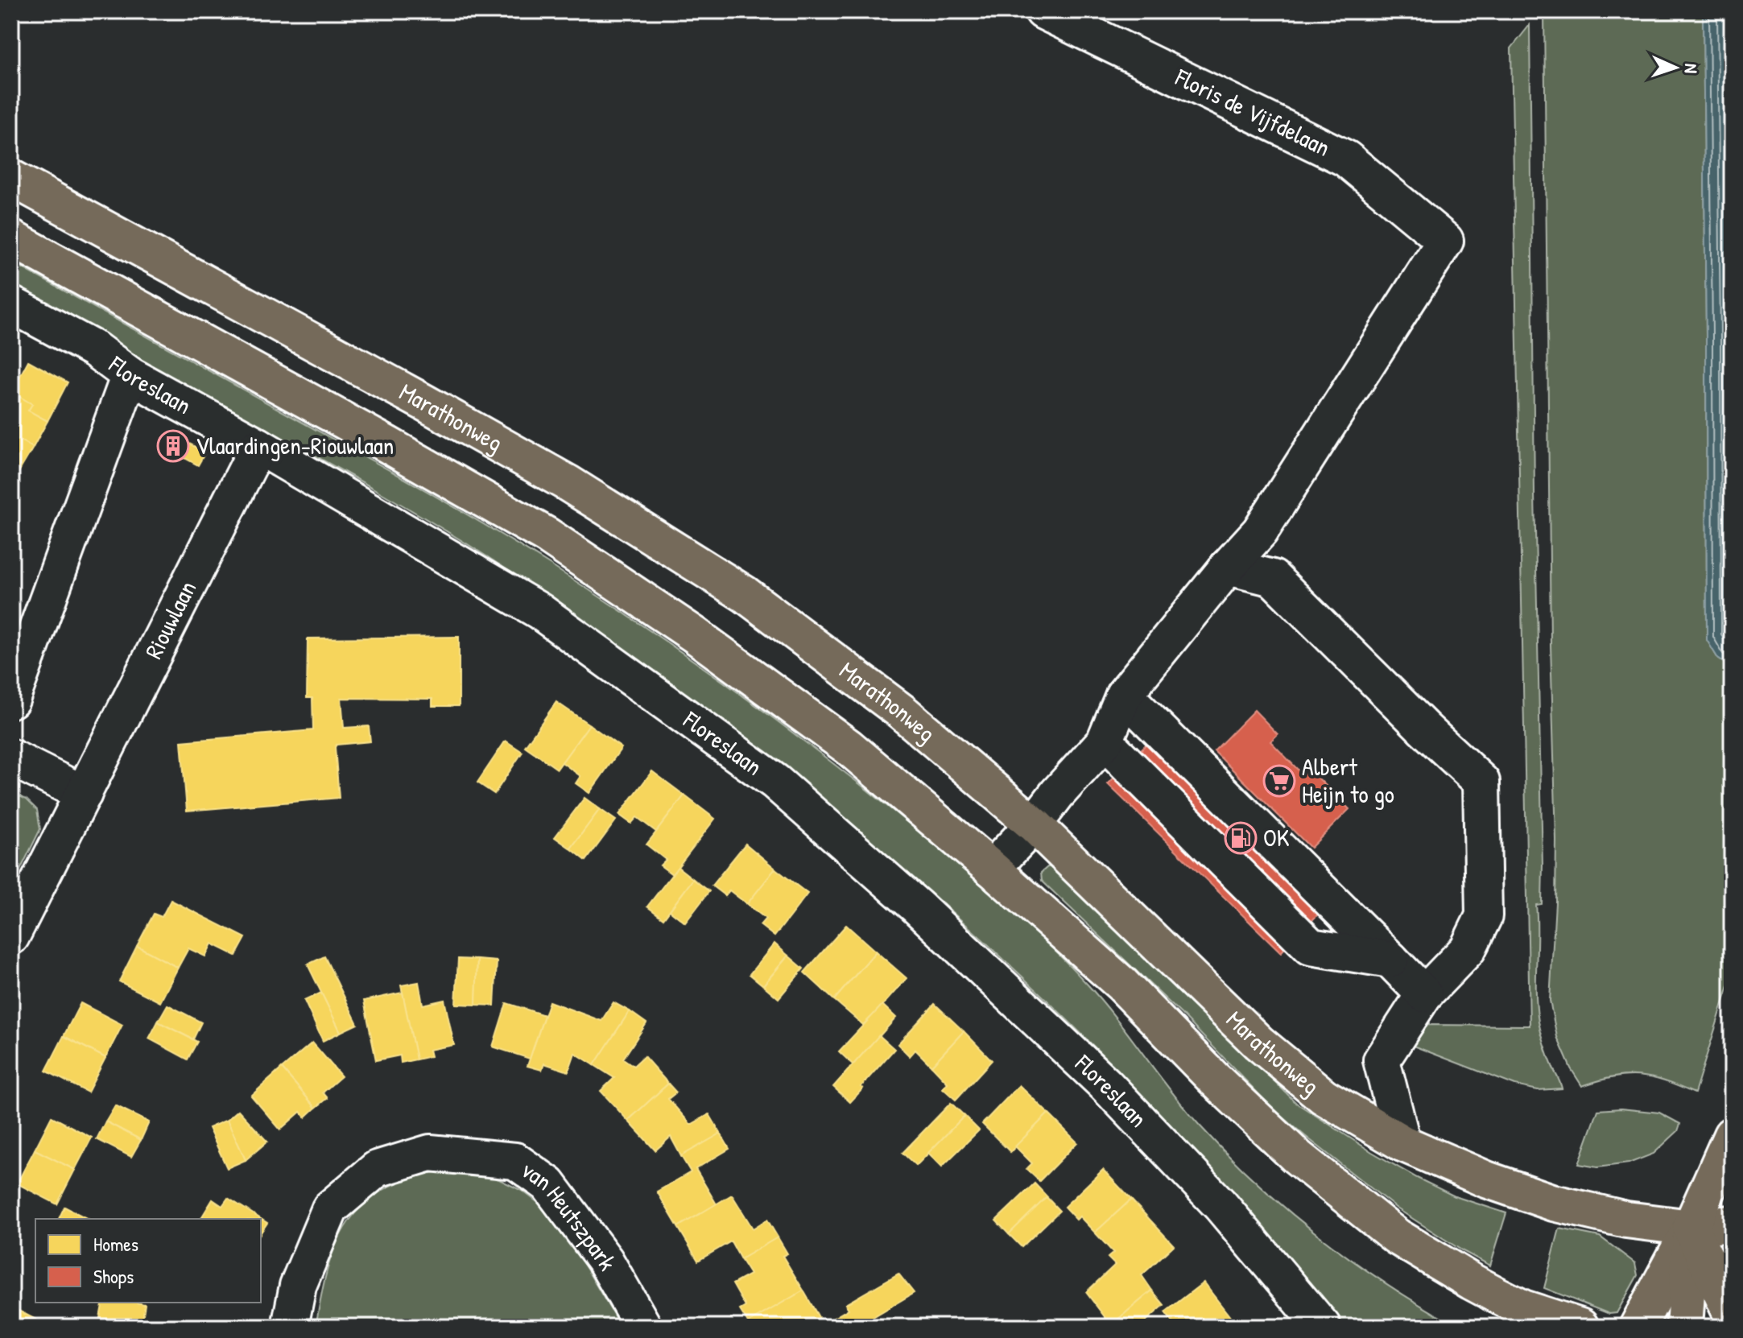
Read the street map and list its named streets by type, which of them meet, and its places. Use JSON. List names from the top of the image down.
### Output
{
  "streets": {
    "main road": ["Marathonweg"],
    "street": [
      "Floris de Vijfdelaan",
      "Floreslaan",
      "Riouwlaan",
      "van Heutszpark"
    ]
  },
  "crossings": [
    ["Floreslaan", "Riouwlaan"]
  ],
  "places": {
    "building": ["Vlaardingen-Riouwlaan"],
    "supermarket": ["Albert Heijn to go"],
    "fuel station": ["OK"]
  },
  "legend": ["Homes", "Shops"],
  "north": "right"
}
